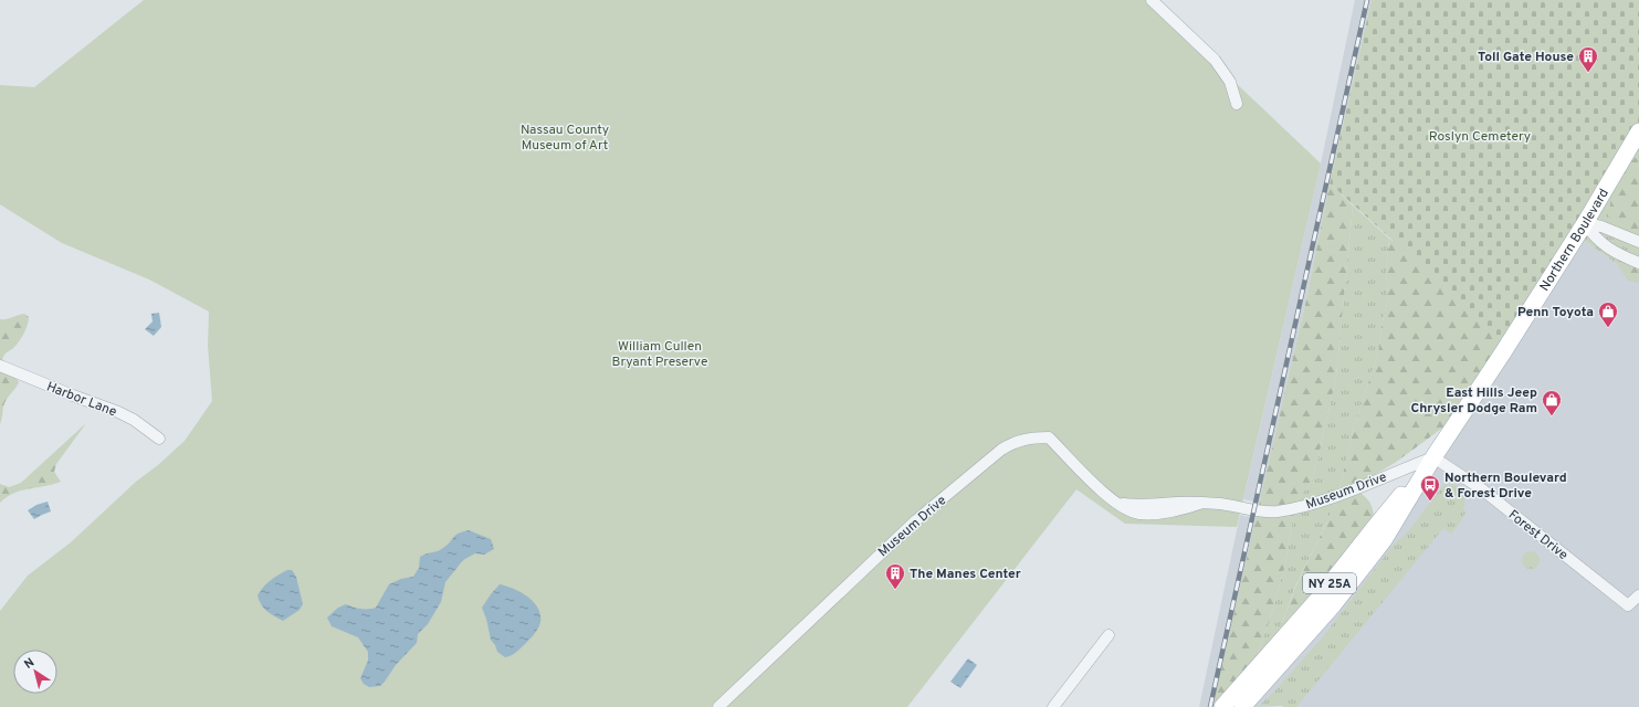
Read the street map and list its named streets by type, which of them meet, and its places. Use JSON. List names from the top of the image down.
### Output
{
  "streets": {
    "main road": ["Northern Boulevard", "NY 25A"],
    "street": ["Harbor Lane", "Museum Drive", "Forest Drive"]
  },
  "crossings": [
    ["Northern Boulevard", "Museum Drive"],
    ["Northern Boulevard", "Forest Drive"],
    ["Museum Drive", "Forest Drive"]
  ],
  "parks": ["Nassau County Museum of Art", "Roslyn Cemetery", "William Cullen Bryant Preserve"],
  "places": {
    "building": ["Toll Gate House", "The Manes Center"],
    "shop": ["Penn Toyota", "East Hills Jeep Chrysler Dodge Ram"],
    "bus stop": ["Northern Boulevard & Forest Drive"]
  },
  "north": "top left"
}
